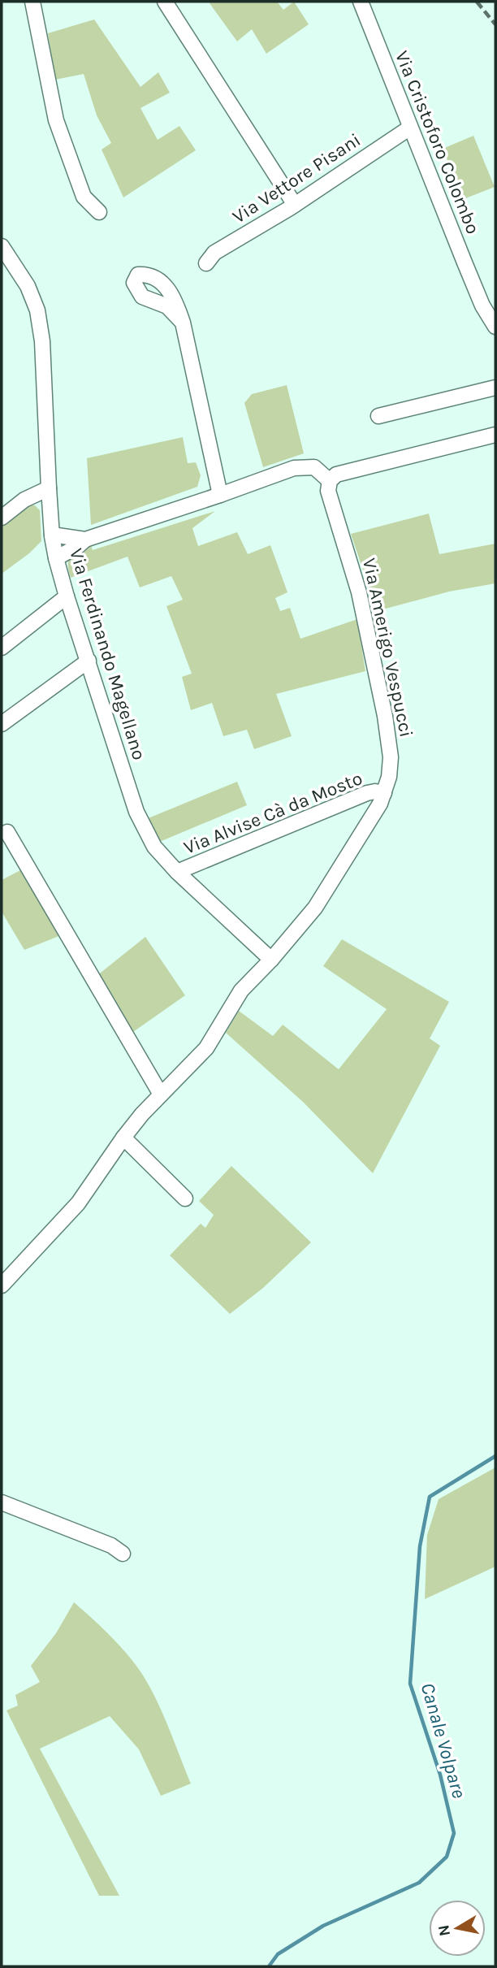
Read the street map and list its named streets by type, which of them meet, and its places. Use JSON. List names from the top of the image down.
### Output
{
  "streets": {
    "street": [
      "Via Cristoforo Colombo",
      "Via Vettore Pisani",
      "Via Amerigo Vespucci",
      "Via Ferdinando Magellano",
      "Via Alvise Cà da Mosto"
    ]
  },
  "crossings": [
    ["Via Cristoforo Colombo", "Via Vettore Pisani"],
    ["Via Amerigo Vespucci", "Via Ferdinando Magellano"],
    ["Via Amerigo Vespucci", "Via Alvise Cà da Mosto"],
    ["Via Ferdinando Magellano", "Via Alvise Cà da Mosto"]
  ],
  "water": ["Canale Volpare"],
  "north": "left"
}
